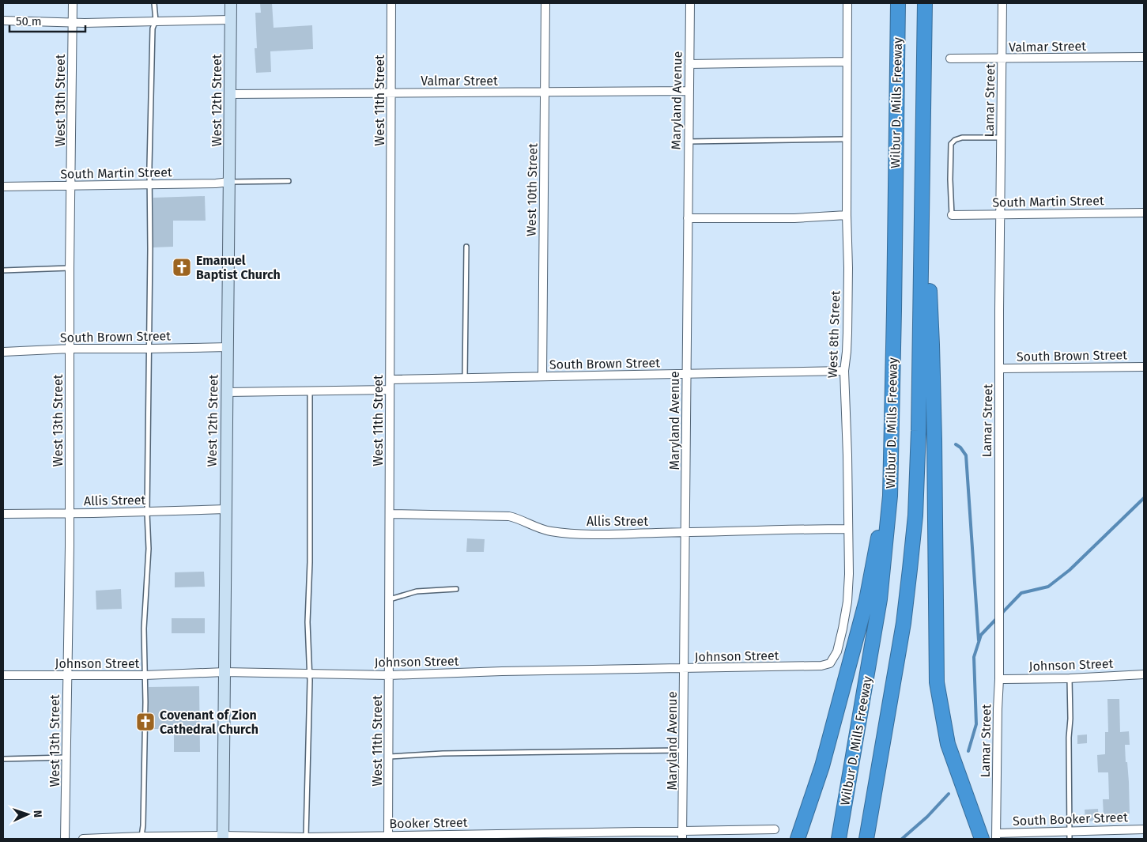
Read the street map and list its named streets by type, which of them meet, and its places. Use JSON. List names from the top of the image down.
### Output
{
  "streets": {
    "highway": ["Wilbur D. Mills Freeway"],
    "main road": ["West 12th Street"],
    "street": [
      "Valmar Street",
      "West 13th Street",
      "West 11th Street",
      "Maryland Avenue",
      "Lamar Street",
      "South Martin Street",
      "West 10th Street",
      "West 8th Street",
      "South Brown Street",
      "Allis Street",
      "Johnson Street",
      "South Booker Street",
      "Booker Street"
    ]
  },
  "crossings": [
    ["Valmar Street", "West 12th Street"],
    ["Valmar Street", "West 11th Street"],
    ["Valmar Street", "Maryland Avenue"],
    ["Valmar Street", "Lamar Street"],
    ["Valmar Street", "West 10th Street"],
    ["West 13th Street", "South Martin Street"],
    ["West 13th Street", "South Brown Street"],
    ["West 13th Street", "Allis Street"],
    ["West 13th Street", "Johnson Street"],
    ["West 12th Street", "South Martin Street"],
    ["West 12th Street", "South Brown Street"],
    ["West 12th Street", "Allis Street"],
    ["West 12th Street", "Johnson Street"],
    ["West 12th Street", "Booker Street"],
    ["West 11th Street", "South Brown Street"],
    ["West 11th Street", "Allis Street"],
    ["West 11th Street", "Johnson Street"],
    ["West 11th Street", "Booker Street"],
    ["Maryland Avenue", "South Brown Street"],
    ["Maryland Avenue", "Allis Street"],
    ["Maryland Avenue", "Johnson Street"],
    ["Maryland Avenue", "Booker Street"],
    ["Lamar Street", "South Martin Street"],
    ["Lamar Street", "South Brown Street"],
    ["Lamar Street", "Johnson Street"],
    ["Lamar Street", "South Booker Street"],
    ["West 10th Street", "South Brown Street"],
    ["West 8th Street", "South Brown Street"],
    ["West 8th Street", "Allis Street"],
    ["West 8th Street", "Johnson Street"]
  ],
  "places": {
    "church": ["Emanuel Baptist Church", "Covenant of Zion Cathedral Church"]
  },
  "scale_bar": "50 m",
  "north": "right"
}
